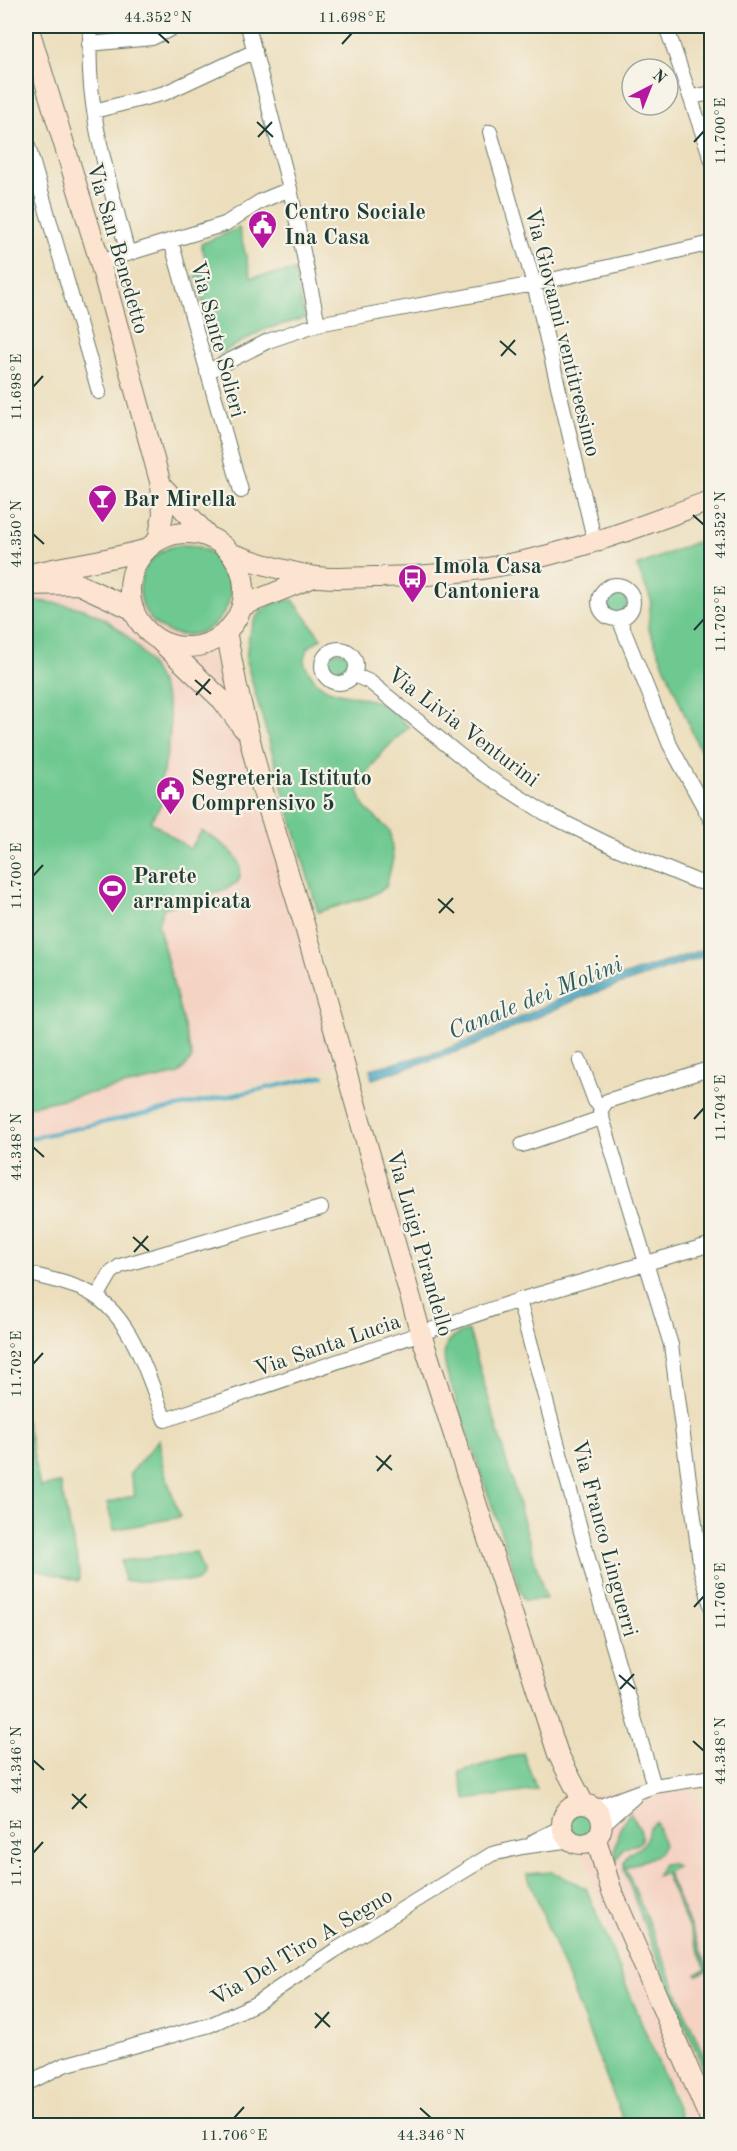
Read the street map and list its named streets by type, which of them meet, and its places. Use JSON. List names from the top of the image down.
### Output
{
  "streets": {
    "street": [
      "Via San Benedetto",
      "Via Giovanni ventitreesimo",
      "Via Sante Solieri",
      "Via Livia Venturini",
      "Via Luigi Pirandello",
      "Via Santa Lucia",
      "Via Franco Linguerri",
      "Via Del Tiro A Segno"
    ]
  },
  "crossings": [
    ["Via San Benedetto", "Via Sante Solieri"],
    ["Via San Benedetto", "Via Luigi Pirandello"],
    ["Via Luigi Pirandello", "Via Santa Lucia"],
    ["Via Luigi Pirandello", "Via Del Tiro A Segno"],
    ["Via Santa Lucia", "Via Franco Linguerri"],
    ["Via Franco Linguerri", "Via Del Tiro A Segno"]
  ],
  "water": ["Canale dei Molini"],
  "places": {
    "public building": ["Centro Sociale Ina Casa", "Segreteria Istituto Comprensivo 5"],
    "bar": ["Bar Mirella"],
    "bus stop": ["Imola Casa Cantoniera"],
    "sports": ["Parete arrampicata"]
  },
  "north": "top right",
  "coordinates": [
    "44.352°N",
    "11.698°E",
    "11.700°E",
    "44.350°N",
    "11.702°E",
    "11.704°E",
    "44.348°N",
    "11.706°E",
    "44.346°N"
  ]
}
